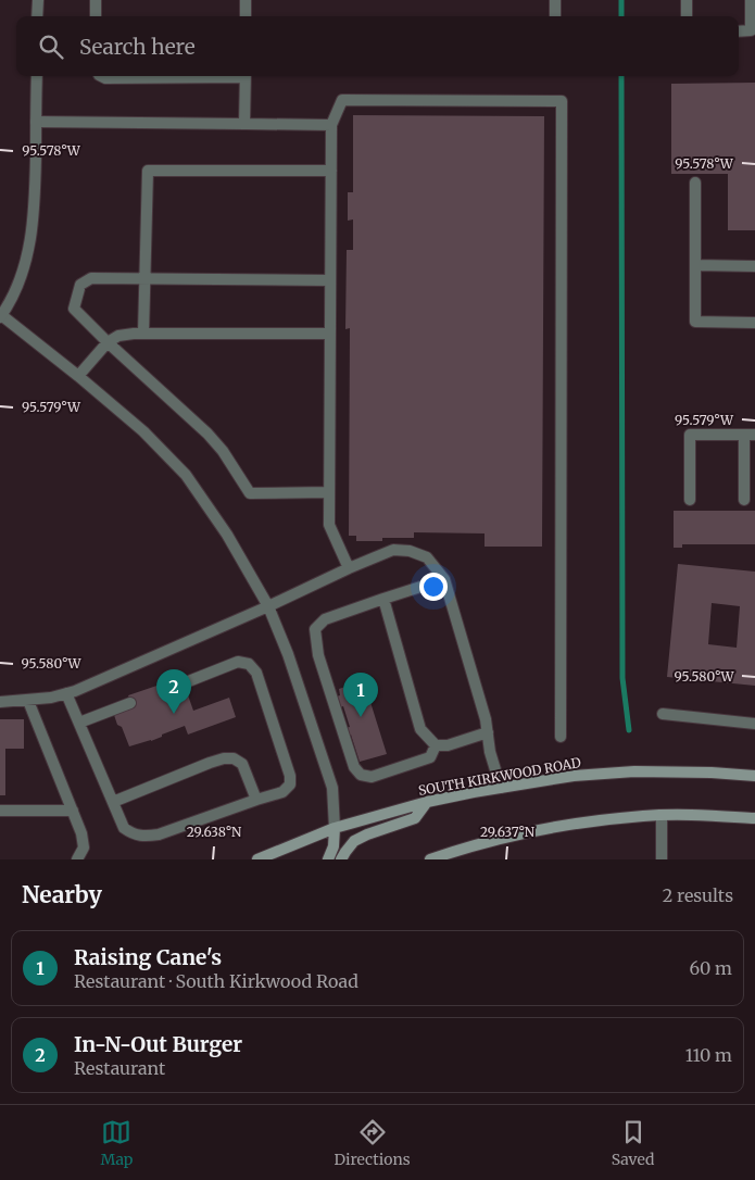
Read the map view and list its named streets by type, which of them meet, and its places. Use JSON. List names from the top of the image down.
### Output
{
  "streets": {
    "main road": ["SOUTH KIRKWOOD ROAD"]
  },
  "page": {
    "search": "Search here",
    "pins": ["2", "1"],
    "heading": ["Nearby", "2 results"],
    "list": [
      {
        "mark": "1",
        "name": "Raising Cane's",
        "note": "Restaurant · South Kirkwood Road",
        "value": "60 m"
      },
      {
        "mark": "2",
        "name": "In-N-Out Burger",
        "note": "Restaurant",
        "value": "110 m"
      }
    ],
    "nav": ["Map", "Directions", "Saved"]
  },
  "coordinates": [
    "95.578°W",
    "95.579°W",
    "95.580°W",
    "29.638°N",
    "29.637°N"
  ]
}
